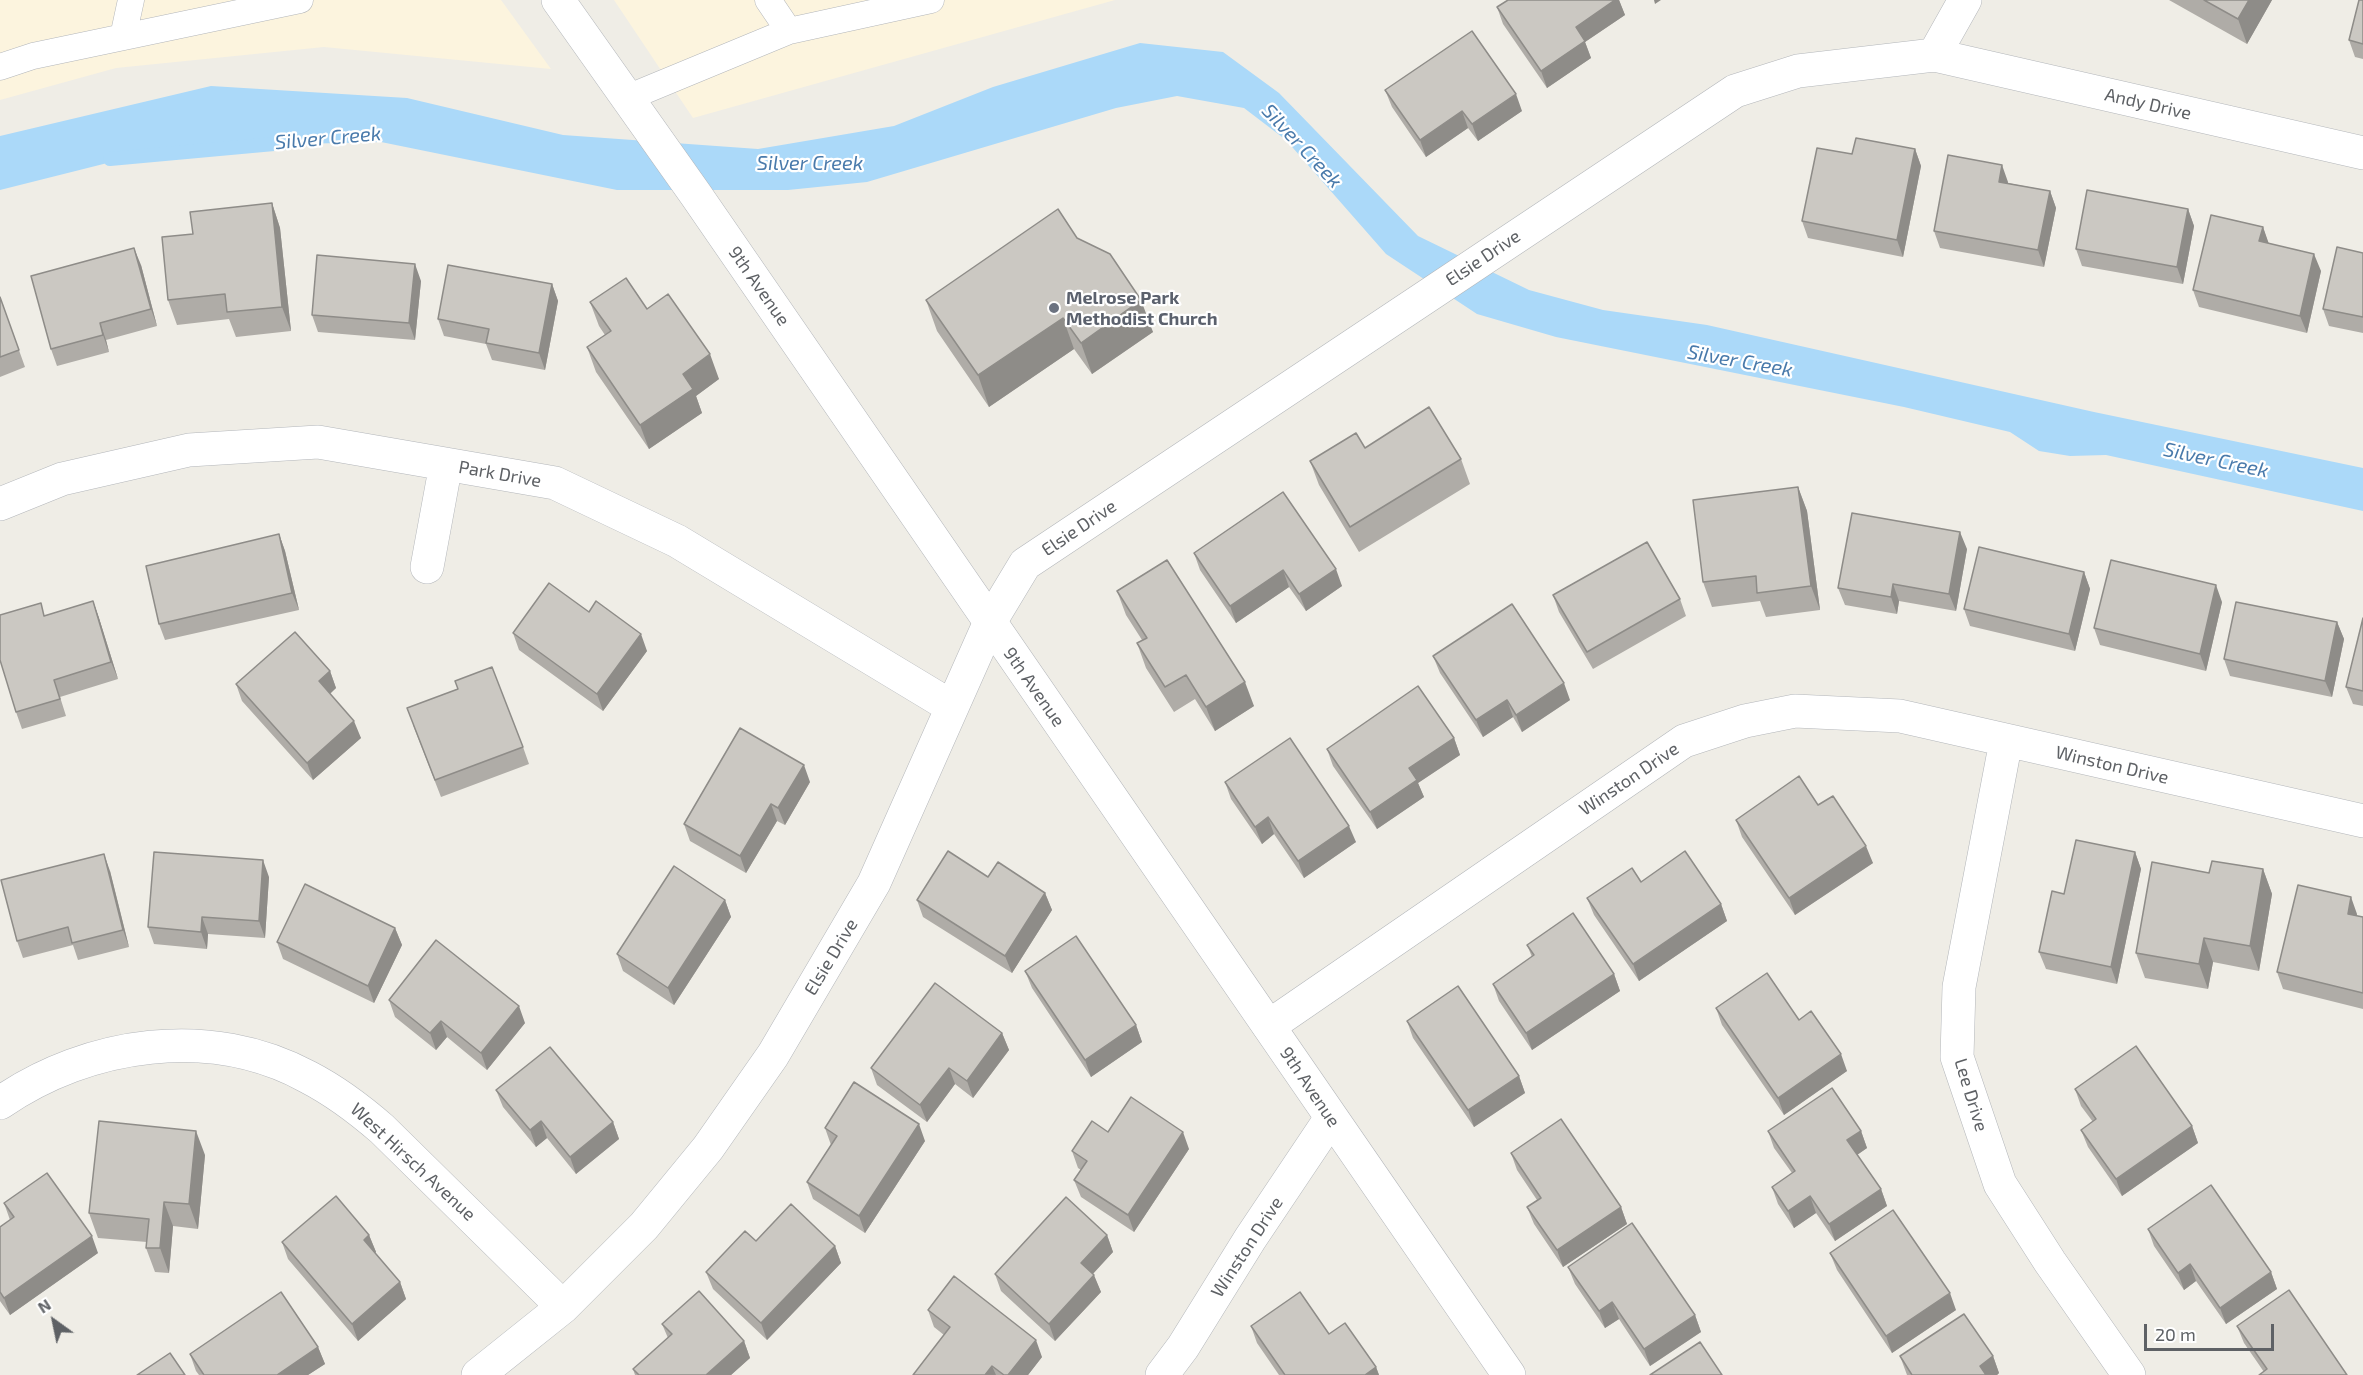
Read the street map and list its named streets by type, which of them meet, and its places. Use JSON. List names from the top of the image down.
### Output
{
  "streets": {
    "street": [
      "Andy Drive",
      "Elsie Drive",
      "9th Avenue",
      "Park Drive",
      "Winston Drive",
      "Lee Drive",
      "West Hirsch Avenue"
    ]
  },
  "crossings": [
    ["Andy Drive", "Elsie Drive"],
    ["Elsie Drive", "9th Avenue"],
    ["Elsie Drive", "Park Drive"],
    ["Elsie Drive", "West Hirsch Avenue"],
    ["9th Avenue", "Winston Drive"],
    ["Winston Drive", "Lee Drive"]
  ],
  "water": ["Silver Creek"],
  "places": ["Melrose Park Methodist Church"],
  "scale_bar": "20 m",
  "north": "top left"
}
